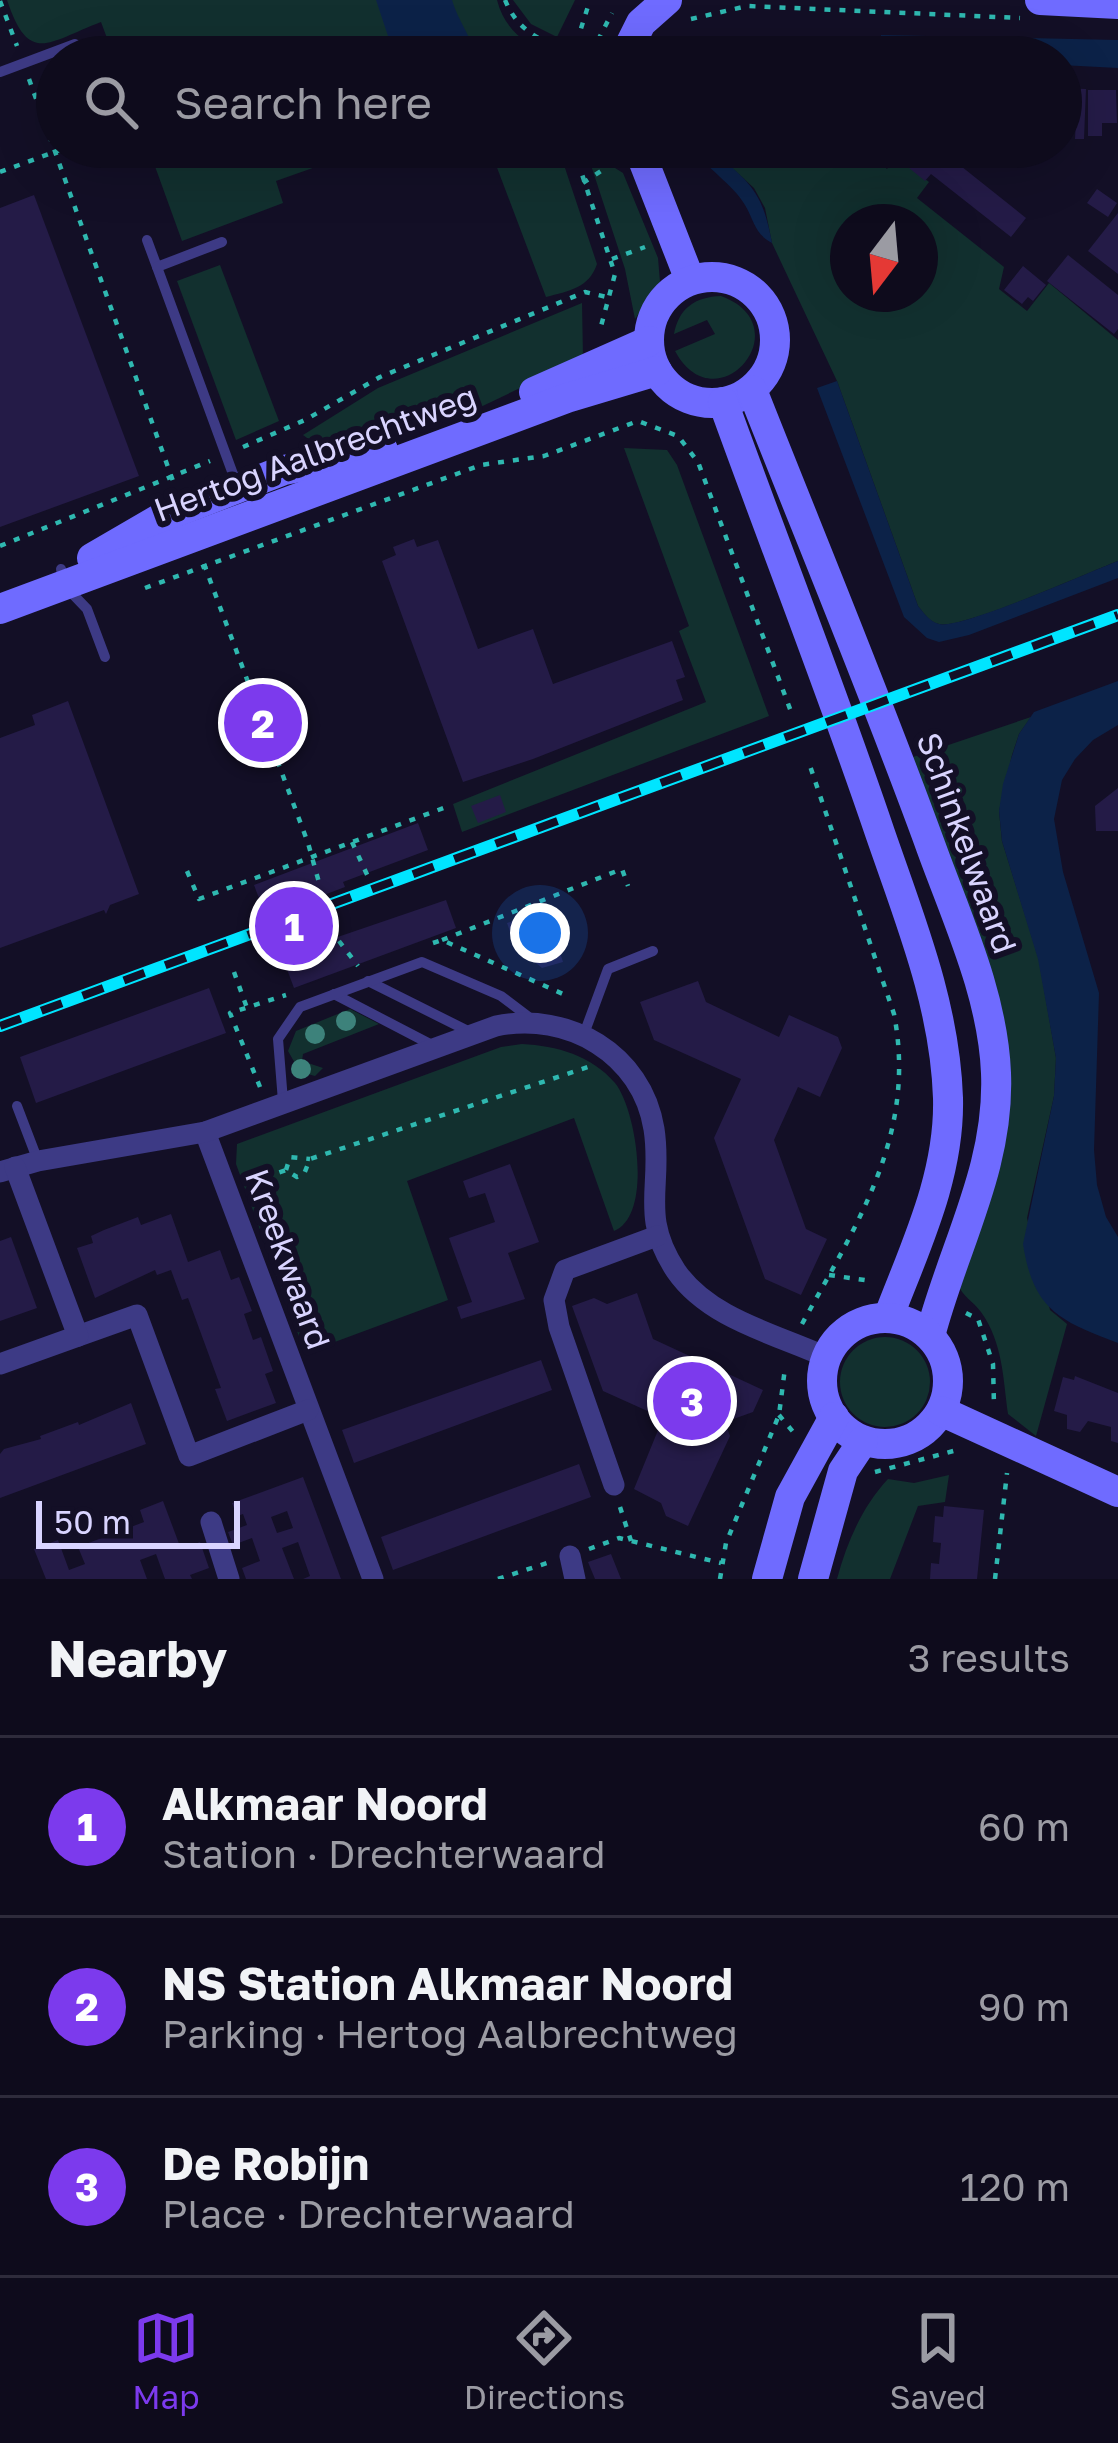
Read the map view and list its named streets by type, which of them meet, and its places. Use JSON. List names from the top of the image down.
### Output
{
  "streets": {
    "street": ["Hertog Aalbrechtweg", "Schinkelwaard", "Kreekwaard"]
  },
  "crossings": [
    ["Hertog Aalbrechtweg", "Schinkelwaard"]
  ],
  "scale_bar": "50 m",
  "north": "bottom",
  "page": {
    "search": "Search here",
    "pins": ["2", "1", "3"],
    "scale": "50 m",
    "heading": ["Nearby", "3 results"],
    "list": [
      {
        "mark": "1",
        "name": "Alkmaar Noord",
        "note": "Station · Drechterwaard",
        "value": "60 m"
      },
      {
        "mark": "2",
        "name": "NS Station Alkmaar Noord",
        "note": "Parking · Hertog Aalbrechtweg",
        "value": "90 m"
      },
      {
        "mark": "3",
        "name": "De Robijn",
        "note": "Place · Drechterwaard",
        "value": "120 m"
      }
    ],
    "nav": ["Map", "Directions", "Saved"]
  }
}
